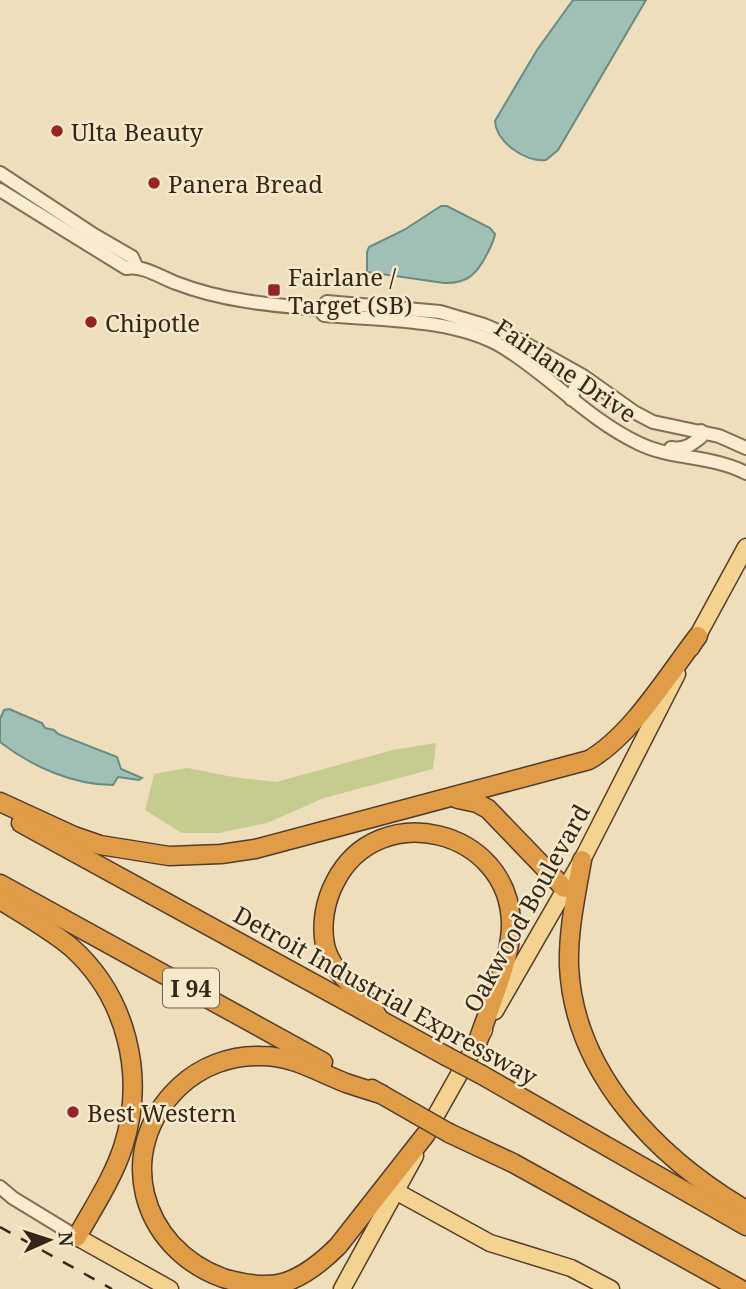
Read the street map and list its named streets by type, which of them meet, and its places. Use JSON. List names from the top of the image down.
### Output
{
  "streets": {
    "highway": ["I 94", "Detroit Industrial Expressway"],
    "main road": ["Oakwood Boulevard"],
    "street": ["Fairlane Drive"]
  },
  "places": {
    "other": [
      "Ulta Beauty",
      "Panera Bread",
      "Chipotle",
      "Best Western"
    ],
    "transit": ["Fairlane / Target (SB)"]
  },
  "north": "right"
}
